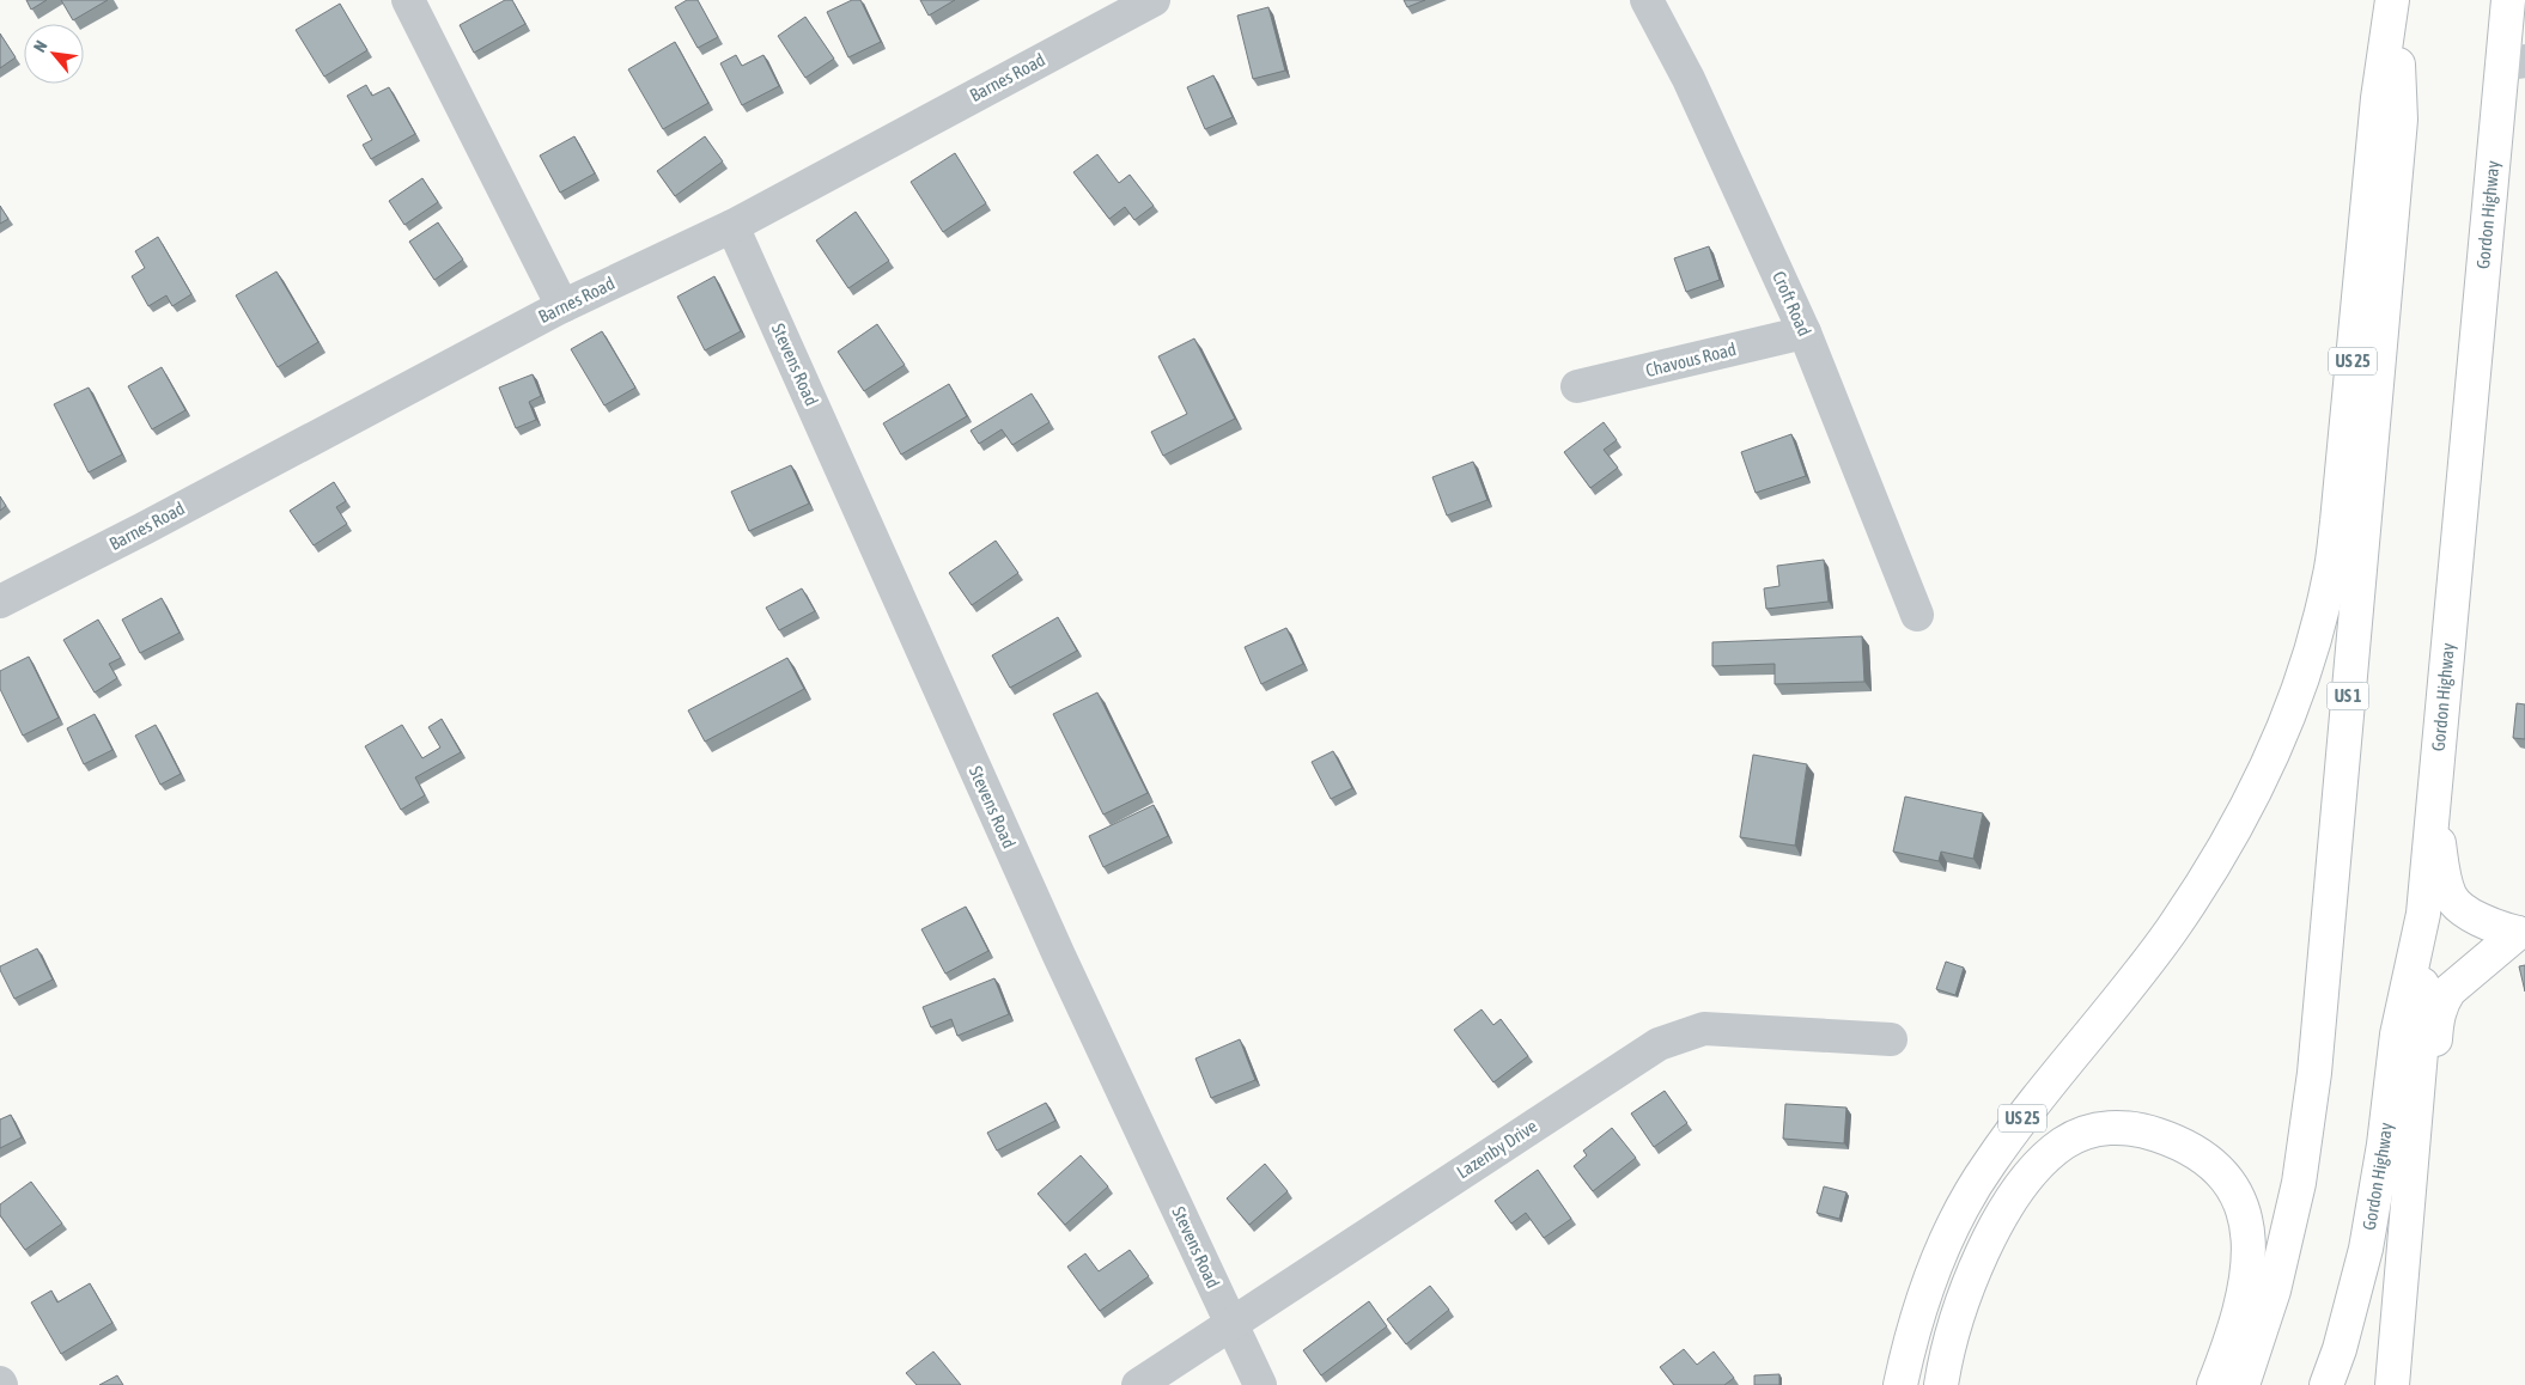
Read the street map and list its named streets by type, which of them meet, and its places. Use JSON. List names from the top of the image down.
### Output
{
  "streets": {
    "highway": ["Gordon Highway", "US 25", "US 1"],
    "street": [
      "Barnes Road",
      "Croft Road",
      "Chavous Road",
      "Stevens Road",
      "Lazenby Drive"
    ]
  },
  "crossings": [
    ["Barnes Road", "Stevens Road"],
    ["Croft Road", "Chavous Road"],
    ["US 25", "US 1"],
    ["Stevens Road", "Lazenby Drive"]
  ],
  "north": "top left"
}
